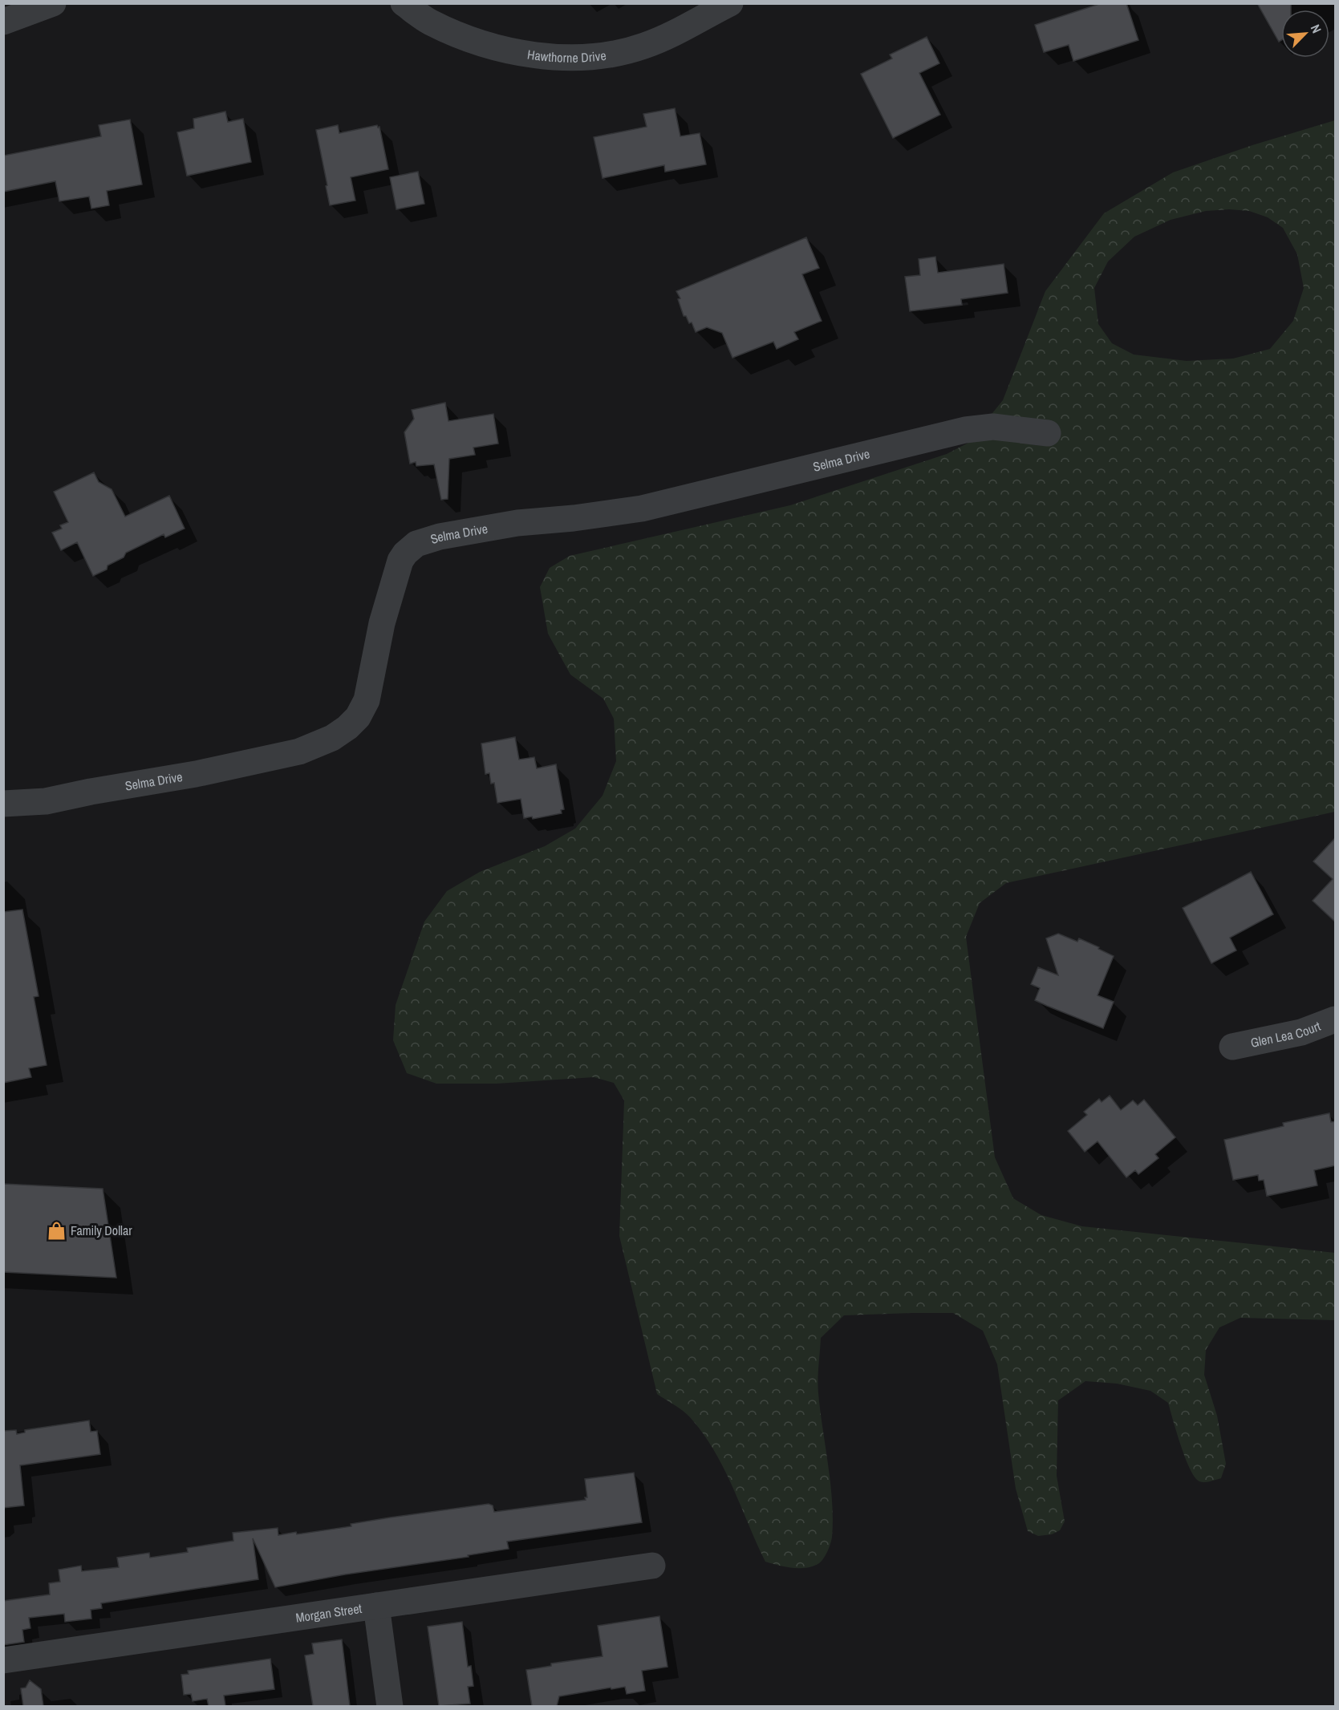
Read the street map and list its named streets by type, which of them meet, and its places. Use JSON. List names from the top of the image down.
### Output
{
  "streets": {
    "street": [
      "Hawthorne Drive",
      "Selma Drive",
      "Glen Lea Court",
      "Morgan Street"
    ]
  },
  "places": {
    "shop": ["Family Dollar"]
  },
  "north": "top right"
}
